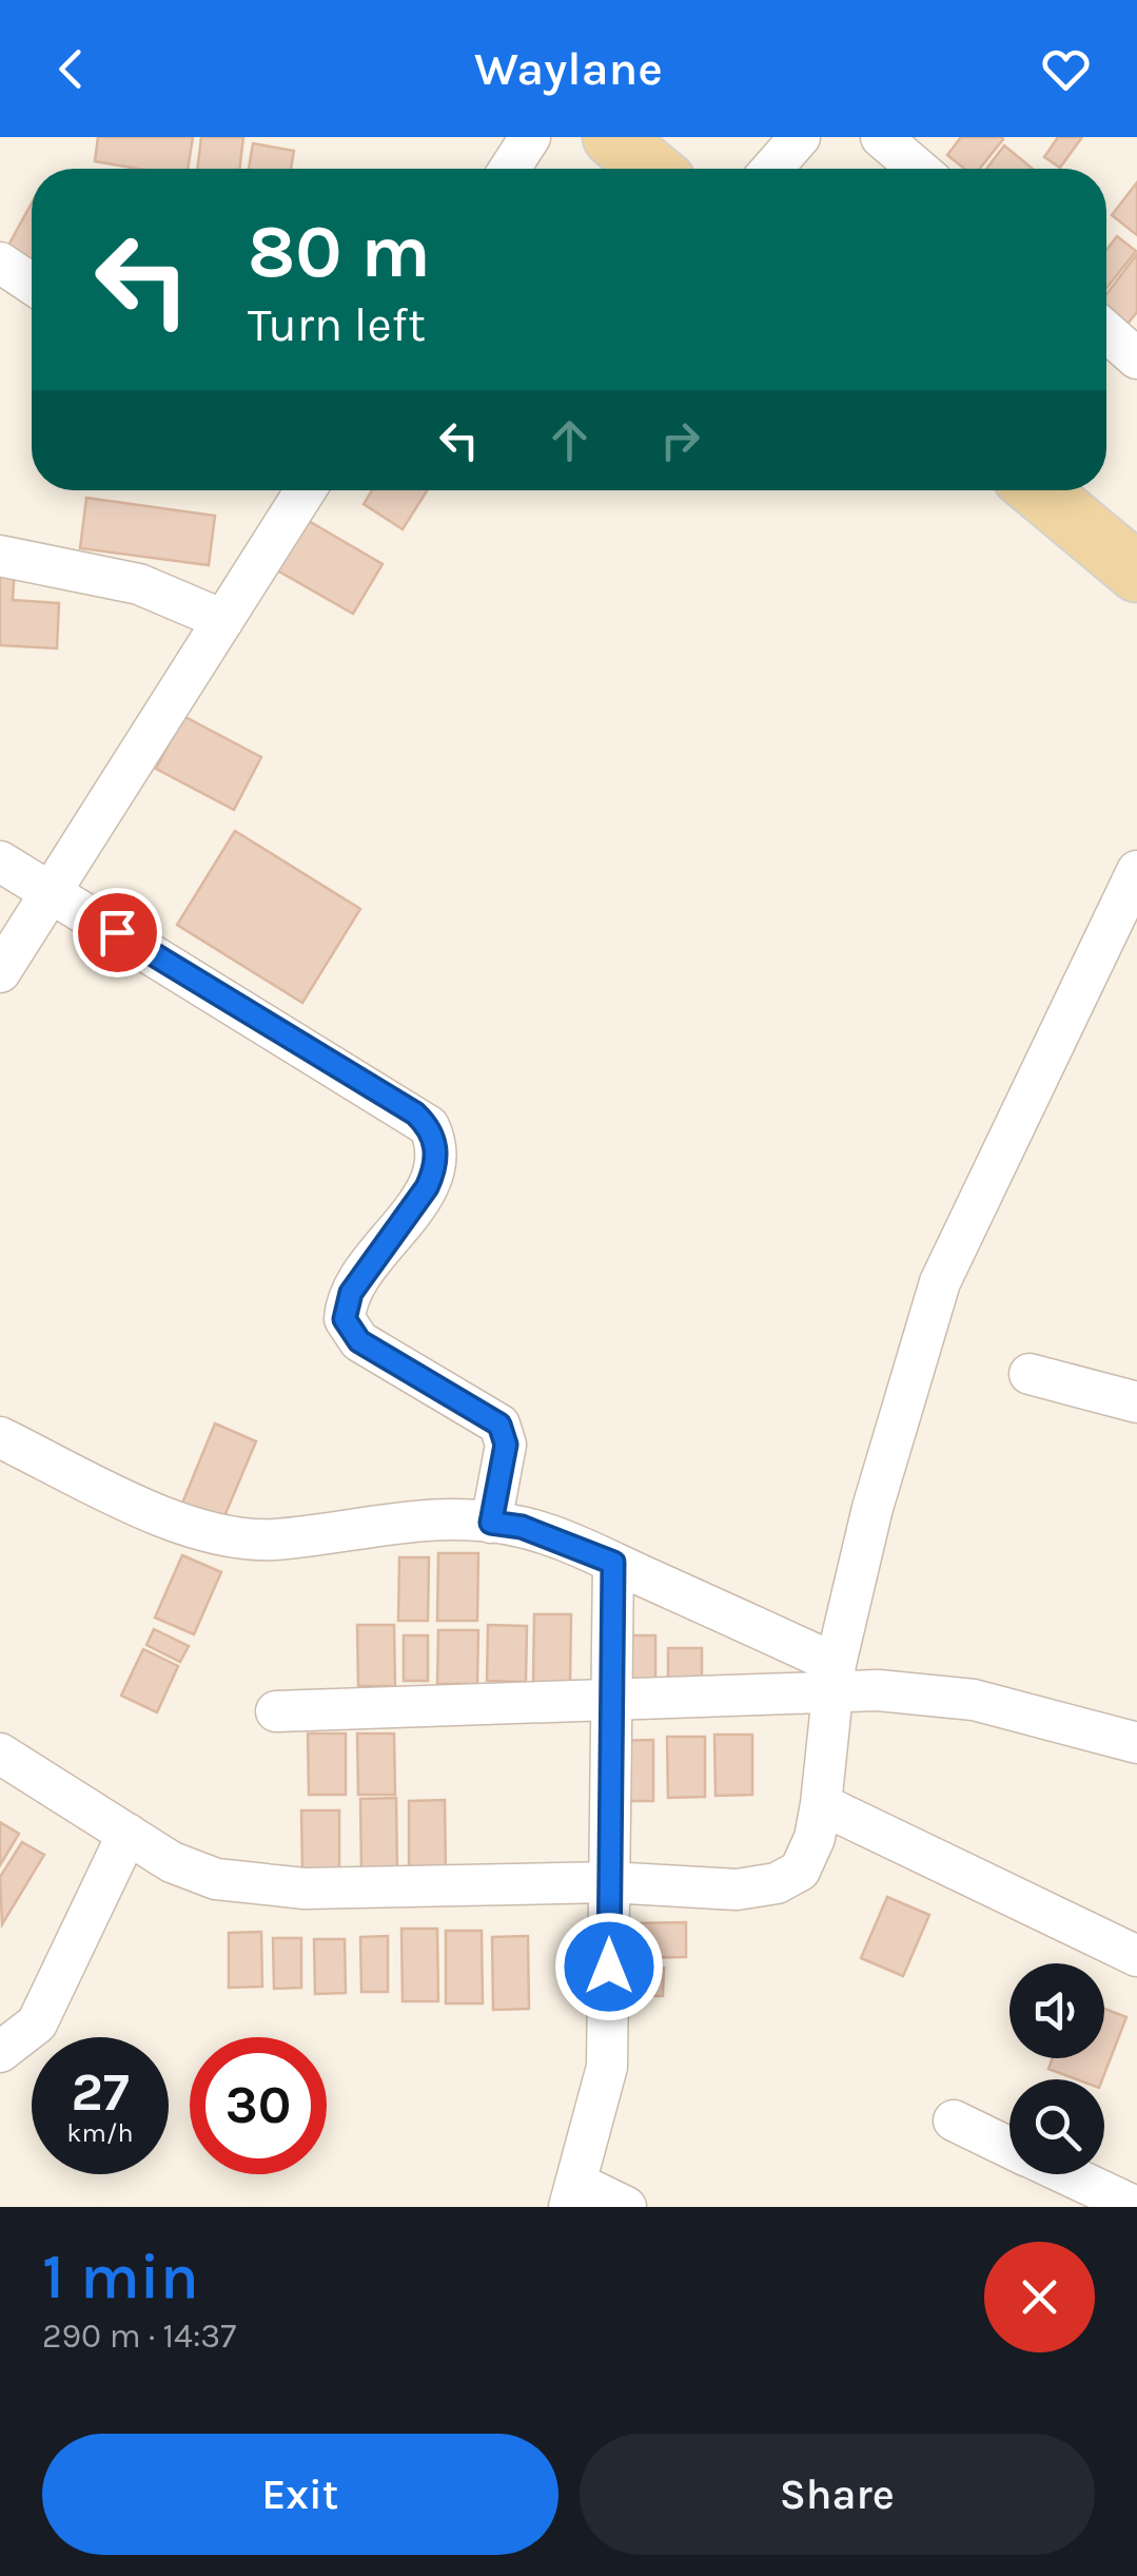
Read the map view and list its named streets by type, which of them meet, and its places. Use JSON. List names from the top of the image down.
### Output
{
  "page": {
    "header": "Waylane",
    "turn": ["80 m", "Turn left"],
    "speed": "27 km/h",
    "limit": "30",
    "heading": ["1 min", "290 m · 14:37"],
    "buttons": ["Exit", "Share"]
  }
}
